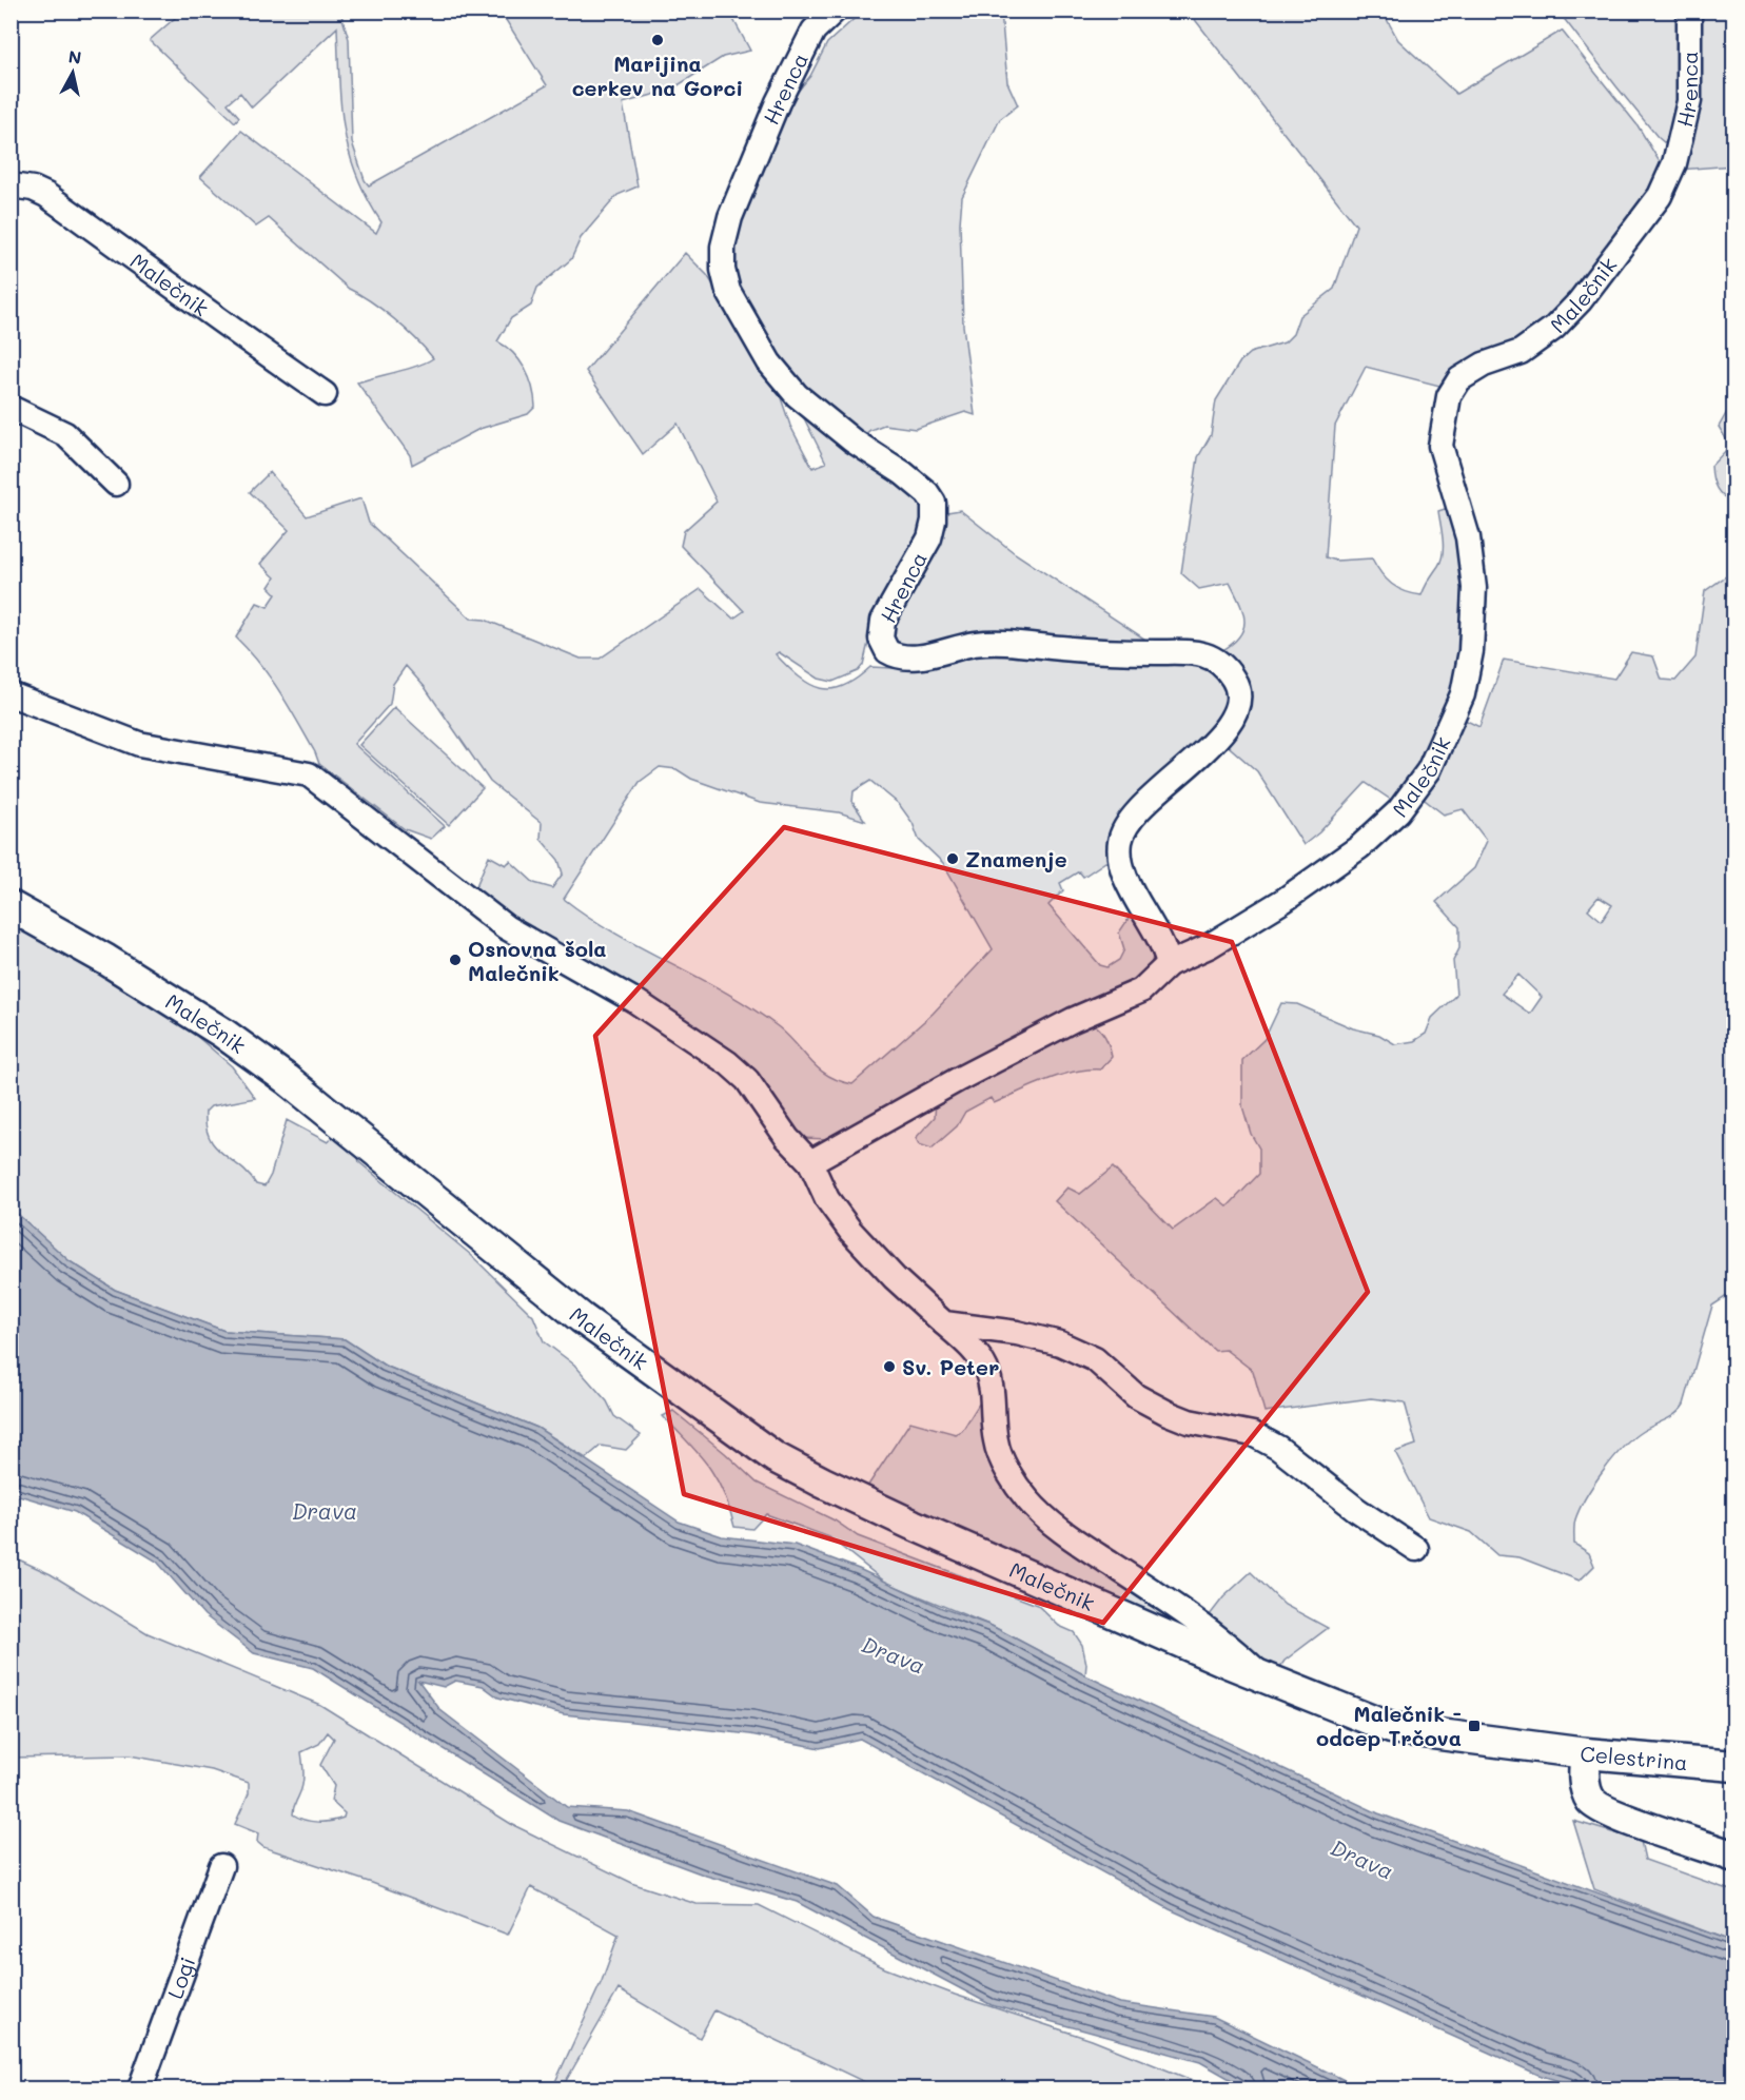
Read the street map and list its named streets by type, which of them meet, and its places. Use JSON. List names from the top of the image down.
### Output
{
  "streets": {
    "street": [
      "Hrenca",
      "Malečnik",
      "Celestrina",
      "Logi"
    ]
  },
  "crossings": [
    ["Hrenca", "Malečnik"],
    ["Malečnik", "Celestrina"]
  ],
  "water": ["Drava"],
  "places": {
    "other": [
      "Marijina cerkev na Gorci",
      "Znamenje",
      "Osnovna šola Malečnik",
      "Sv. Peter"
    ],
    "transit": ["Malečnik - odcep Trčova"]
  },
  "north": "top"
}
